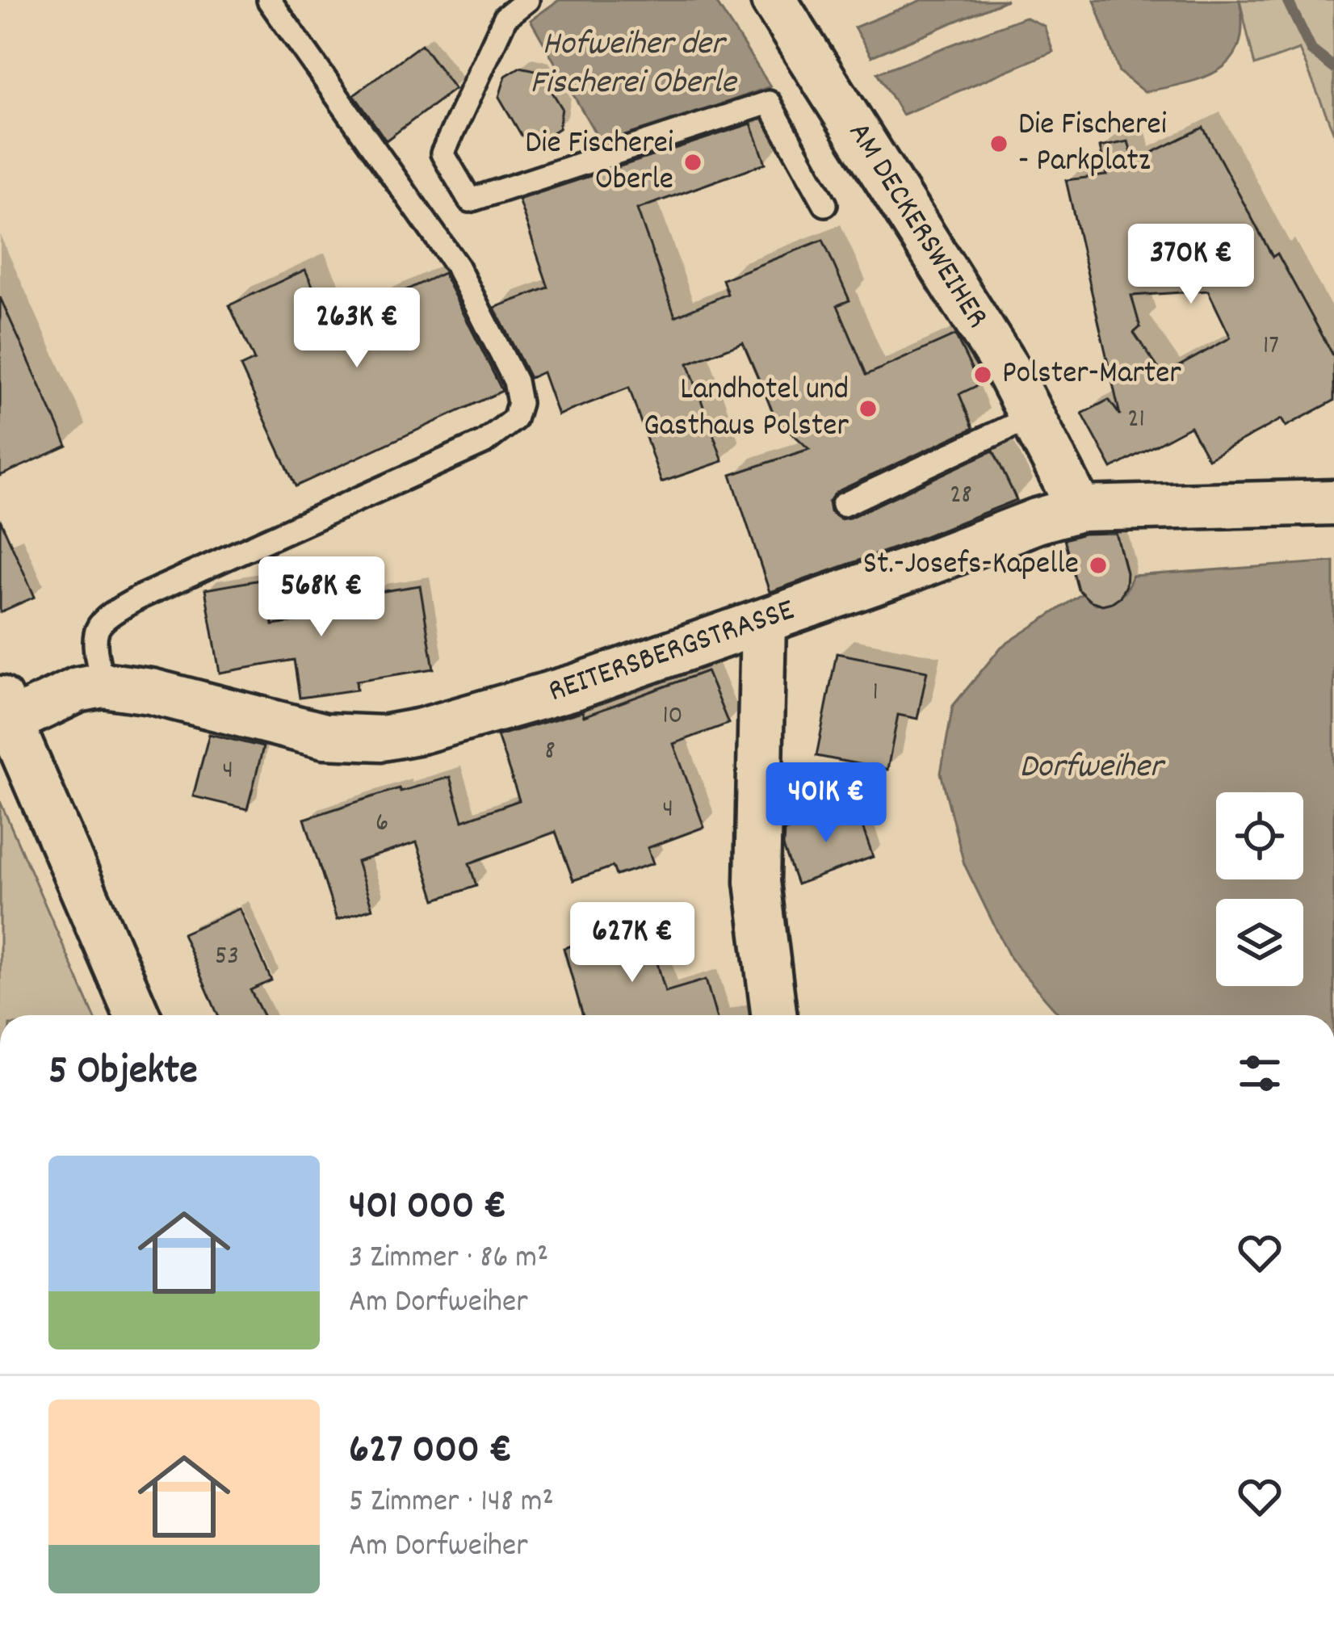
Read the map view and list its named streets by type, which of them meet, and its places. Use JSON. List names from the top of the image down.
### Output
{
  "streets": {
    "street": ["AM DECKERSWEIHER", "REITERSBERGSTRASSE"]
  },
  "crossings": [
    ["AM DECKERSWEIHER", "REITERSBERGSTRASSE"]
  ],
  "water": ["Hofweiher der Fischerei Oberle", "Dorfweiher"],
  "places": [
    "Die Fischerei - Parkplatz",
    "Die Fischerei Oberle",
    "Polster-Marter",
    "Landhotel und Gasthaus Polster",
    "St.-Josefs-Kapelle"
  ],
  "house_numbers": [
    "17",
    "21",
    "28",
    "1",
    "10",
    "8",
    "4",
    "4",
    "6",
    "53"
  ],
  "page": {
    "price": [
      "370K €",
      "263K €",
      "568K €",
      "401K €",
      "627K €"
    ],
    "heading": "5 Objekte",
    "list": [
      {
        "name": "401 000 €",
        "note": "3 Zimmer · 86 m² · Am Dorfweiher"
      },
      {
        "name": "627 000 €",
        "note": "5 Zimmer · 148 m² · Am Dorfweiher"
      }
    ]
  }
}
